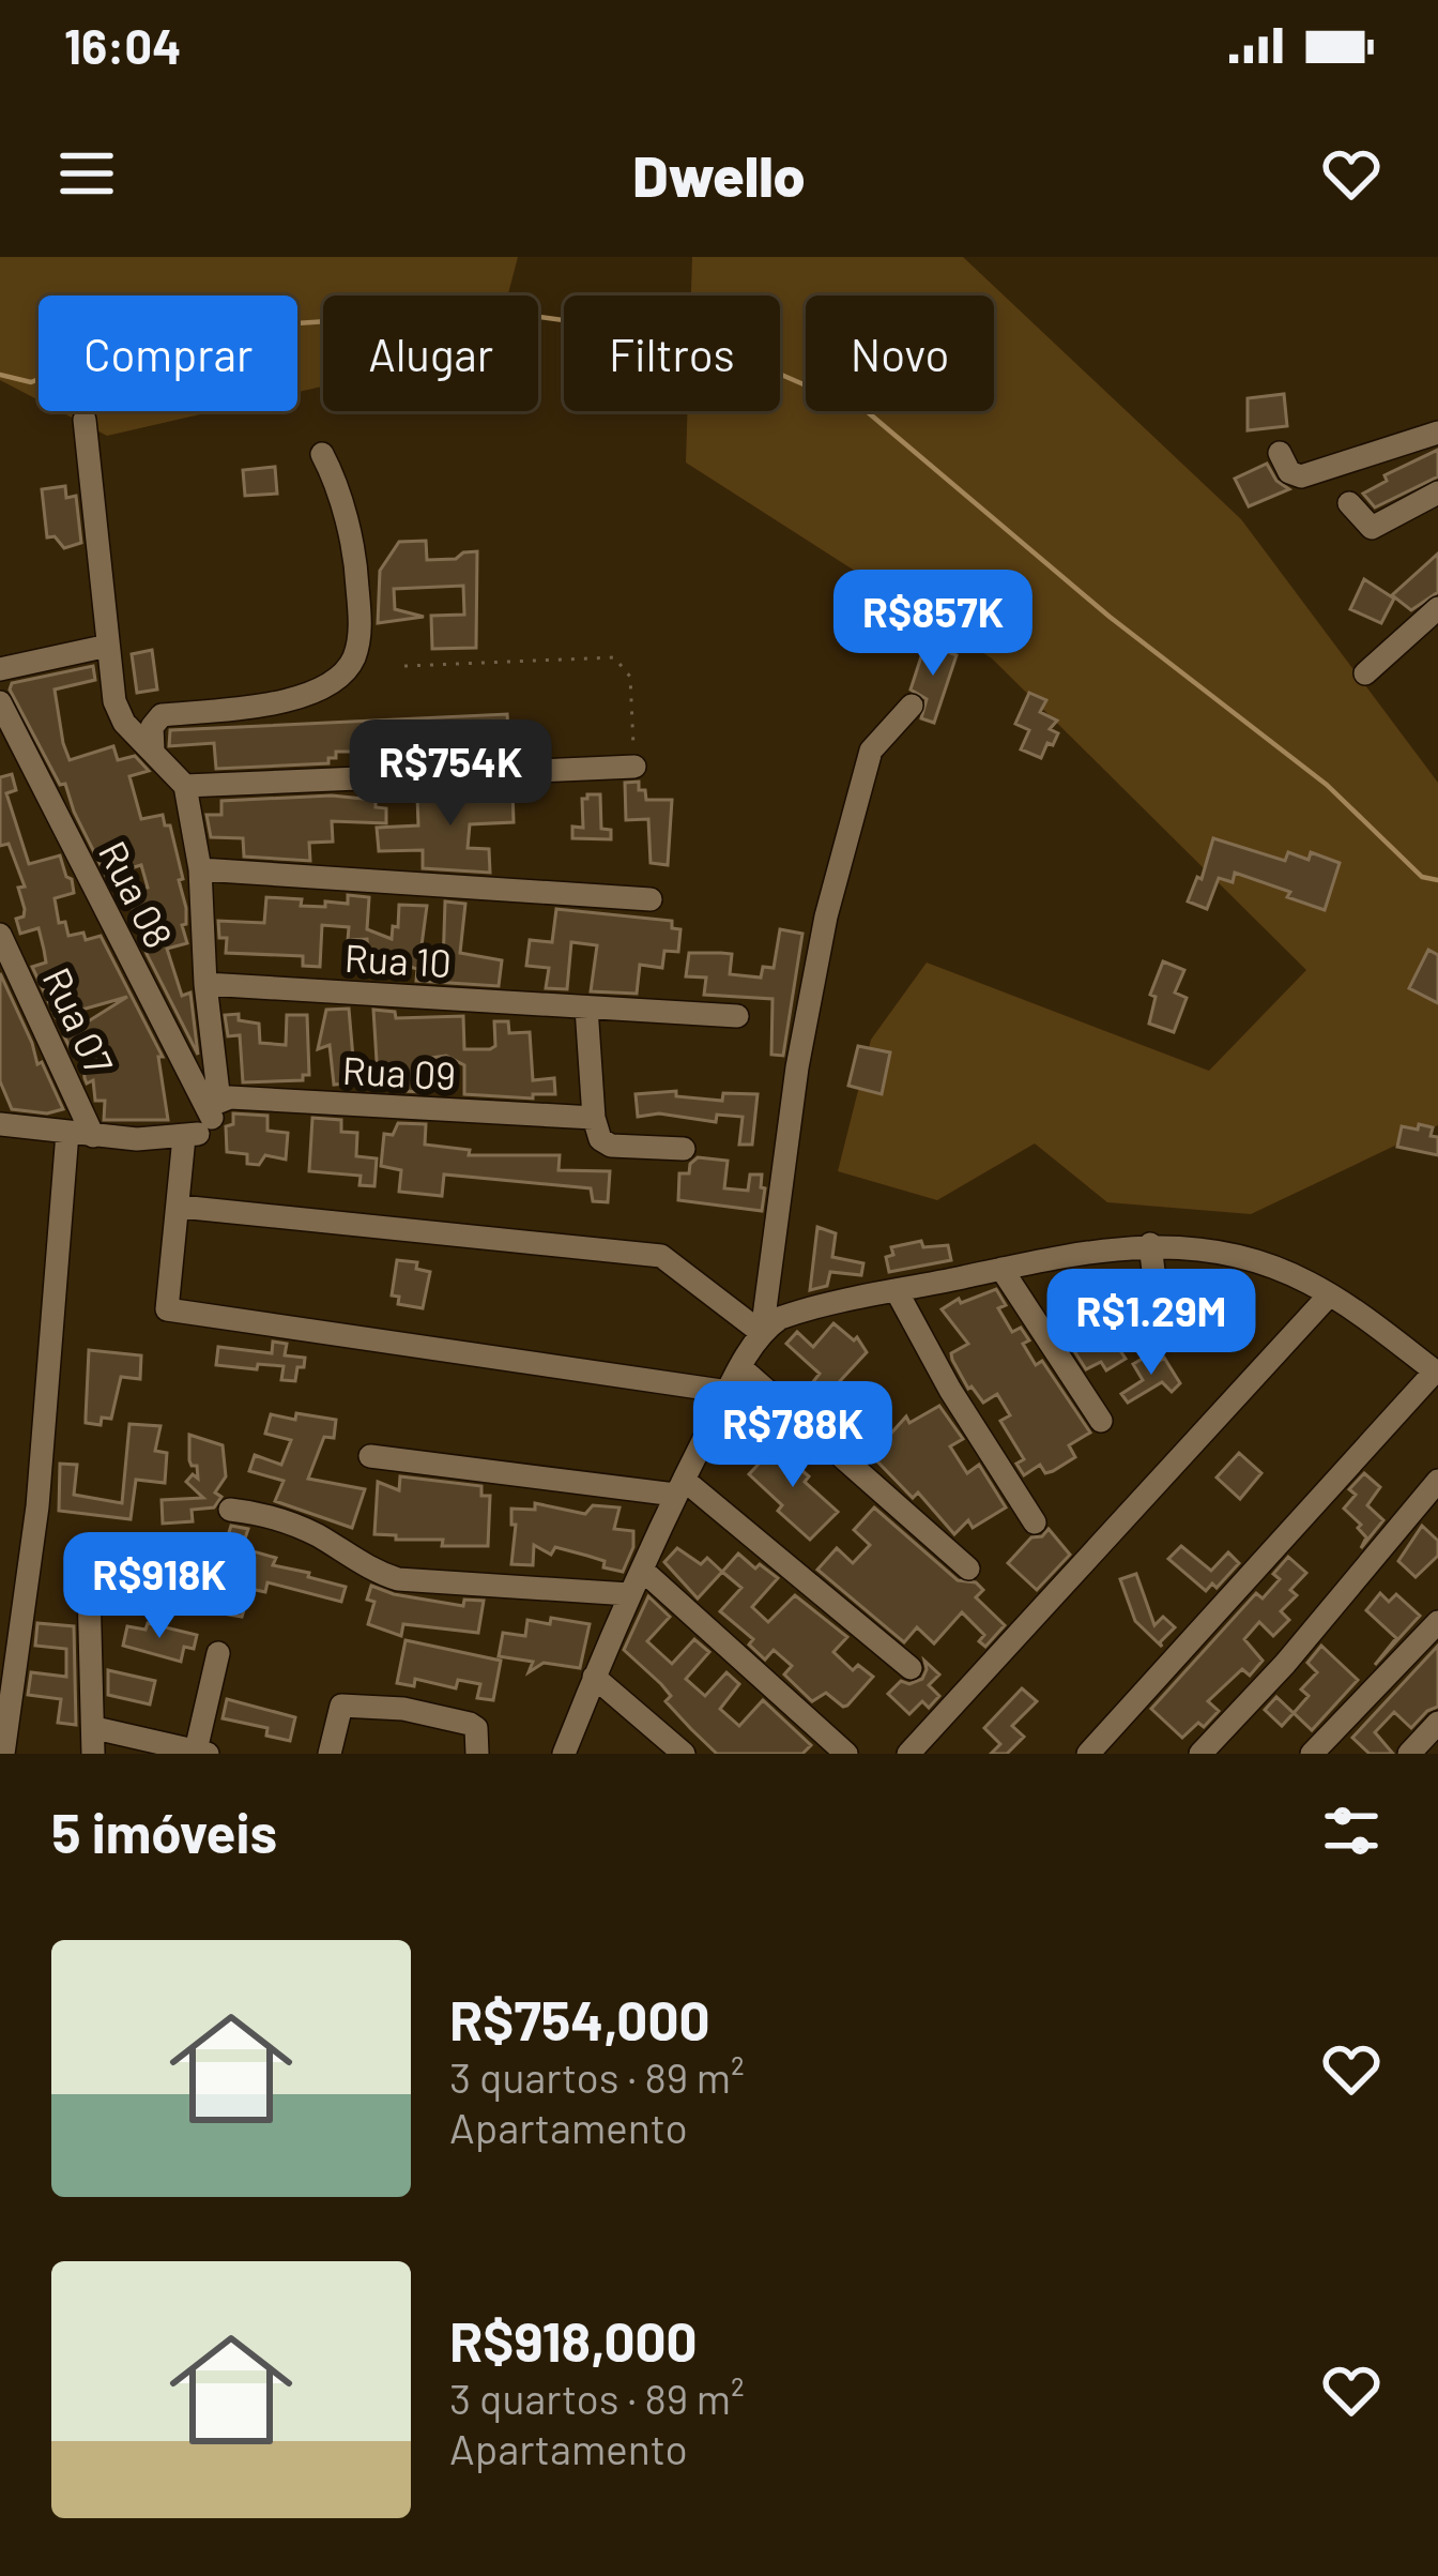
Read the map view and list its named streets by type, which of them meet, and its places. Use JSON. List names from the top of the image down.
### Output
{
  "streets": {
    "street": [
      "Rua 08",
      "Rua 10",
      "Rua 07",
      "Rua 09"
    ]
  },
  "crossings": [
    ["Rua 08", "Rua 09"]
  ],
  "page": {
    "status": "16:04",
    "header": "Dwello",
    "chip": [
      "Comprar",
      "Alugar",
      "Filtros",
      "Novo"
    ],
    "price": [
      "R$857K",
      "R$754K",
      "R$1.29M",
      "R$788K",
      "R$918K"
    ],
    "heading": "5 imóveis",
    "list": [
      {
        "name": "R$754,000",
        "note": "3 quartos · 89 m² · Apartamento"
      },
      {
        "name": "R$918,000",
        "note": "3 quartos · 89 m² · Apartamento"
      }
    ]
  }
}
